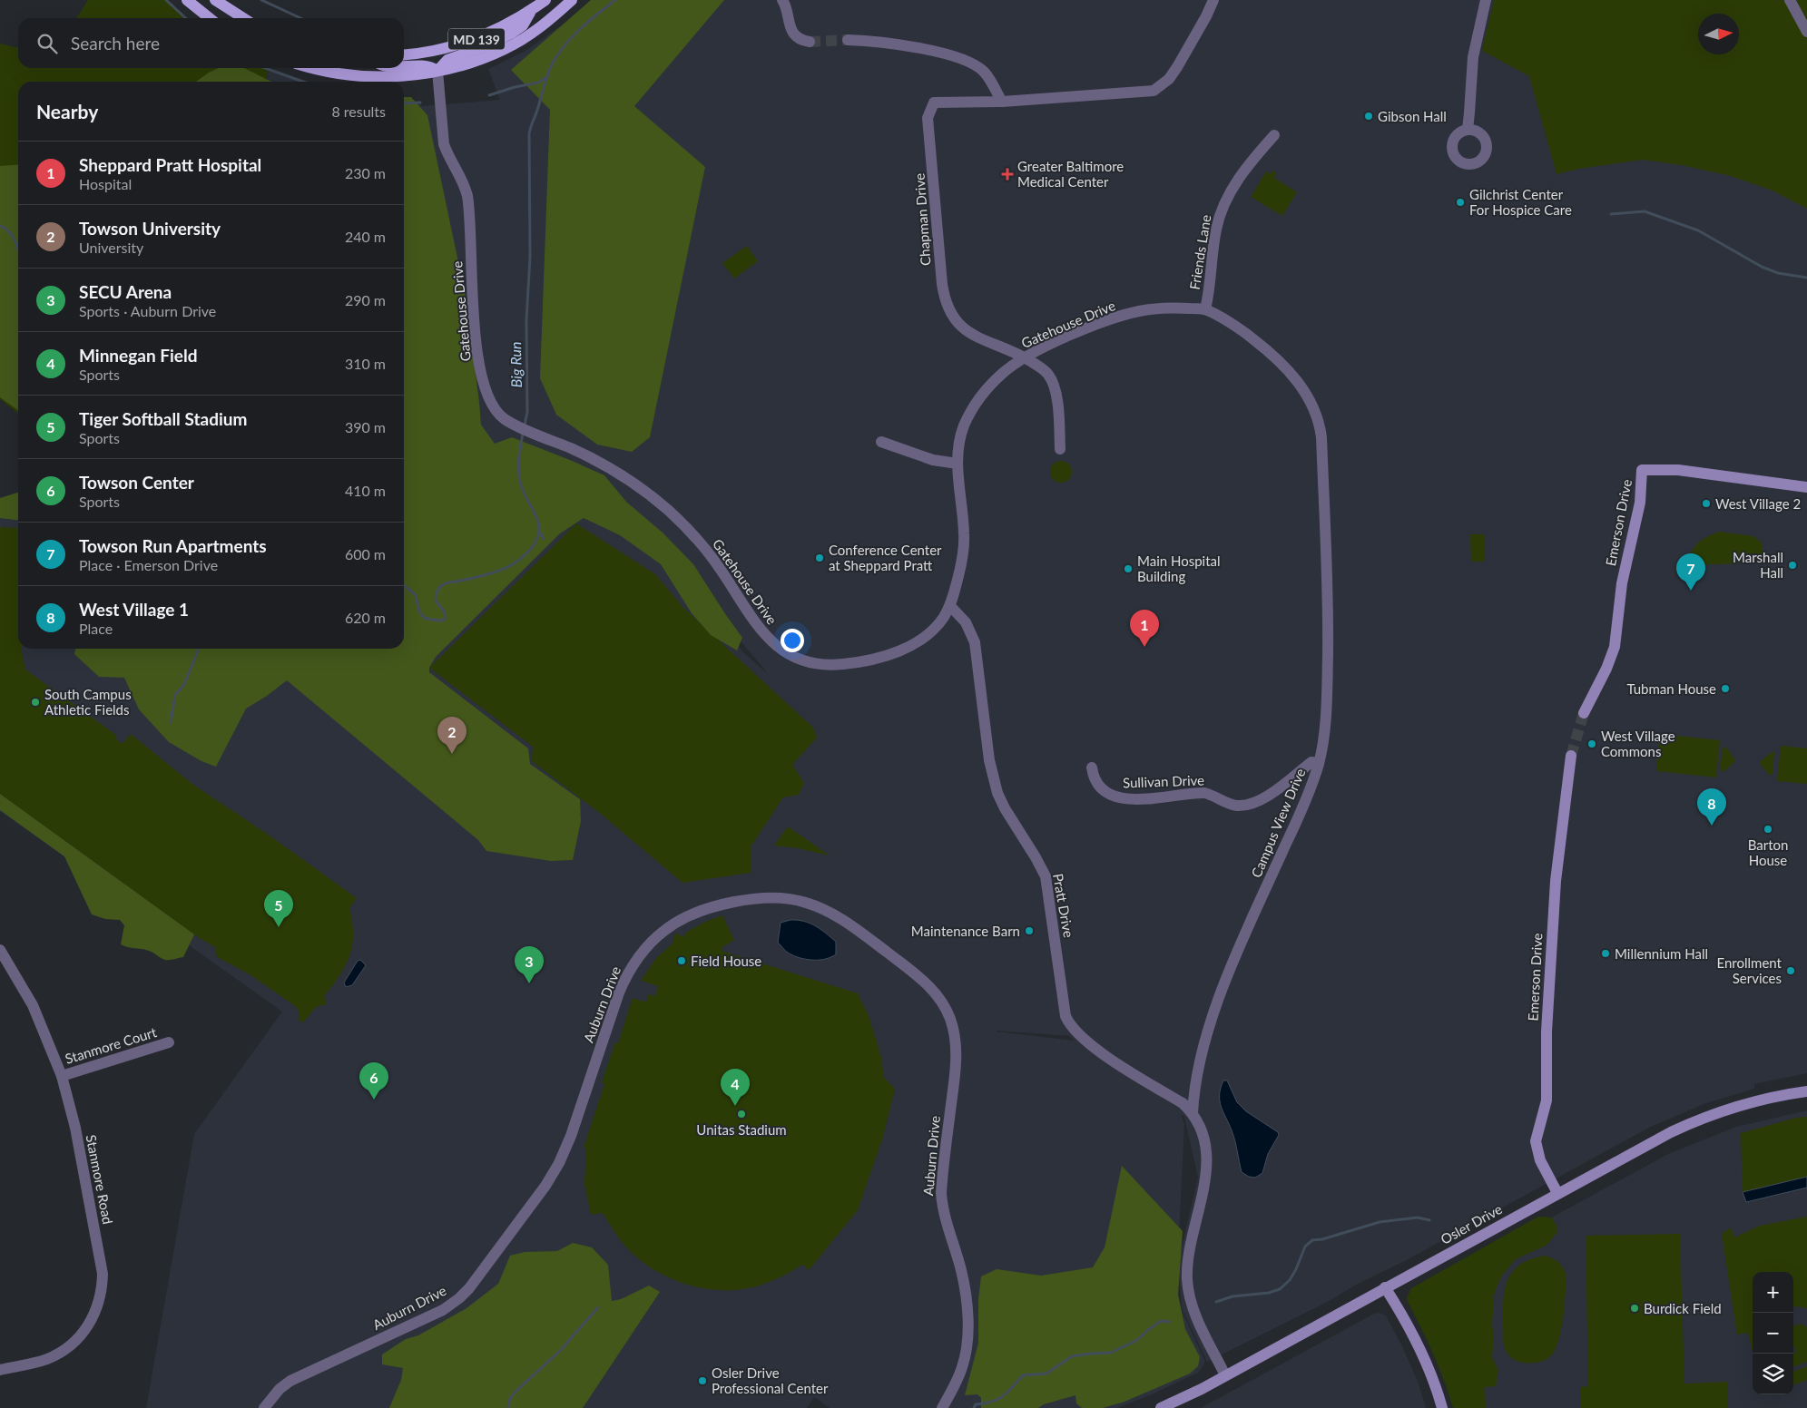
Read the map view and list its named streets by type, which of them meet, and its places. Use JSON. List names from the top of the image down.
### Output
{
  "streets": {
    "main road": ["MD 139"],
    "street": [
      "Chapman Drive",
      "Friends Lane",
      "Gatehouse Drive",
      "Emerson Drive",
      "Sullivan Drive",
      "Campus View Drive",
      "Pratt Drive",
      "Auburn Drive",
      "Stanmore Court",
      "Stanmore Road",
      "Osler Drive"
    ]
  },
  "crossings": [
    ["MD 139", "Gatehouse Drive"],
    ["Chapman Drive", "Gatehouse Drive"],
    ["Friends Lane", "Gatehouse Drive"],
    ["Friends Lane", "Campus View Drive"],
    ["Gatehouse Drive", "Campus View Drive"],
    ["Gatehouse Drive", "Pratt Drive"],
    ["Emerson Drive", "Osler Drive"],
    ["Sullivan Drive", "Campus View Drive"],
    ["Campus View Drive", "Pratt Drive"],
    ["Campus View Drive", "Osler Drive"],
    ["Stanmore Court", "Stanmore Road"]
  ],
  "water": ["Big Run"],
  "places": {
    "other": [
      "Gibson Hall",
      "Gilchrist Center For Hospice Care",
      "West Village 2",
      "Conference Center at Sheppard Pratt",
      "Marshall Hall",
      "Main Hospital Building",
      "Tubman House",
      "South Campus Athletic Fields",
      "West Village Commons",
      "Barton House",
      "Maintenance Barn",
      "Millennium Hall",
      "Field House",
      "Enrollment Services",
      "Unitas Stadium",
      "Burdick Field",
      "Osler Drive Professional Center"
    ],
    "health": ["Greater Baltimore Medical Center"]
  },
  "north": "right",
  "page": {
    "search": "Search here",
    "heading": ["Nearby", "8 results"],
    "list": [
      {
        "mark": "1",
        "name": "Sheppard Pratt Hospital",
        "note": "Hospital",
        "value": "230 m"
      },
      {
        "mark": "2",
        "name": "Towson University",
        "note": "University",
        "value": "240 m"
      },
      {
        "mark": "3",
        "name": "SECU Arena",
        "note": "Sports · Auburn Drive",
        "value": "290 m"
      },
      {
        "mark": "4",
        "name": "Minnegan Field",
        "note": "Sports",
        "value": "310 m"
      },
      {
        "mark": "5",
        "name": "Tiger Softball Stadium",
        "note": "Sports",
        "value": "390 m"
      },
      {
        "mark": "6",
        "name": "Towson Center",
        "note": "Sports",
        "value": "410 m"
      },
      {
        "mark": "7",
        "name": "Towson Run Apartments",
        "note": "Place · Emerson Drive",
        "value": "600 m"
      },
      {
        "mark": "8",
        "name": "West Village 1",
        "note": "Place",
        "value": "620 m"
      }
    ],
    "pins": [
      "7",
      "1",
      "2",
      "8",
      "5",
      "3",
      "6",
      "4"
    ],
    "map_buttons": ["+", "−"]
  }
}
